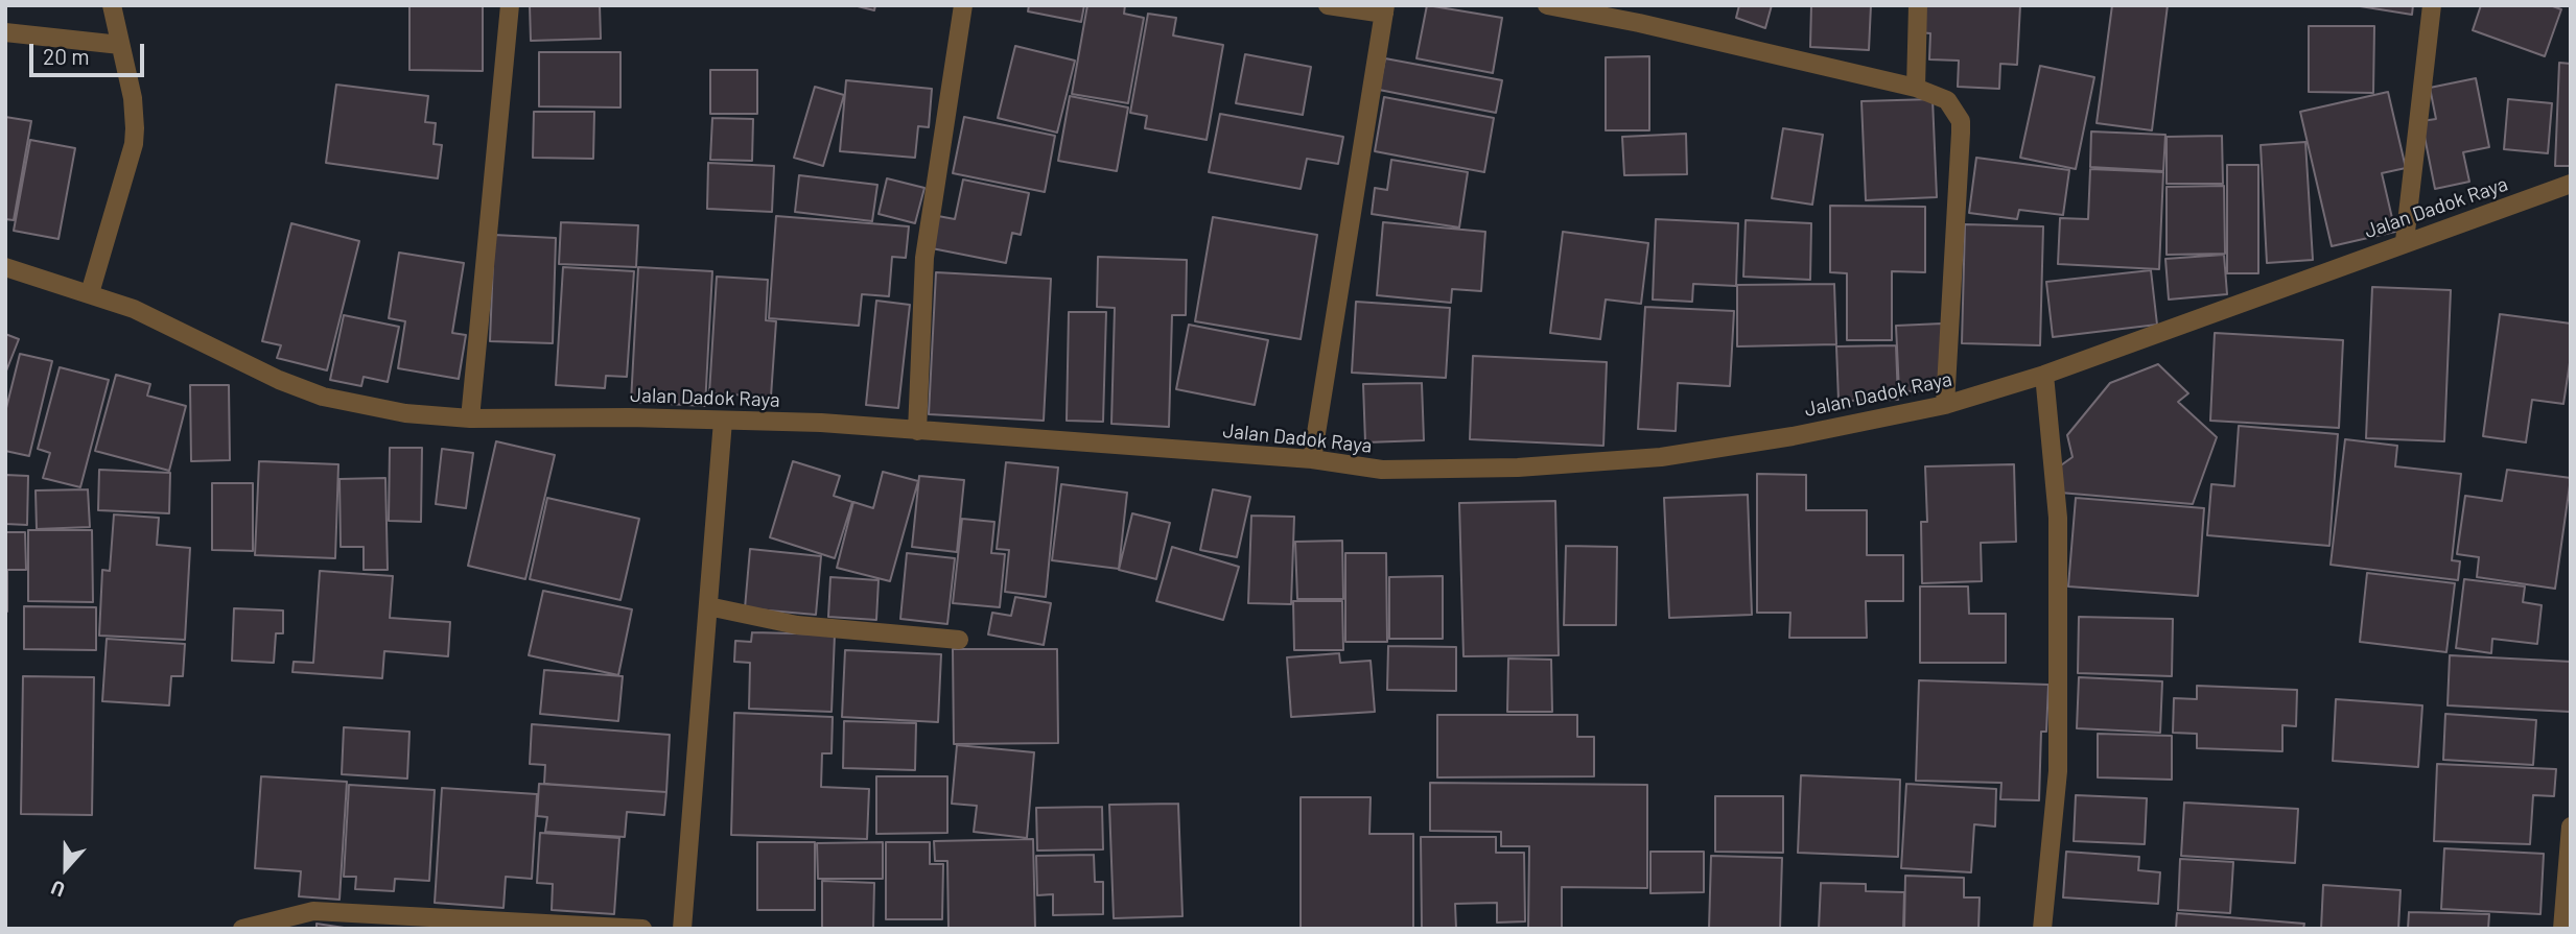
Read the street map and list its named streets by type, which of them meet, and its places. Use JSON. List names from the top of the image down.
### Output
{
  "streets": {
    "street": ["Jalan Dadok Raya"]
  },
  "scale_bar": "20 m",
  "north": "bottom"
}
